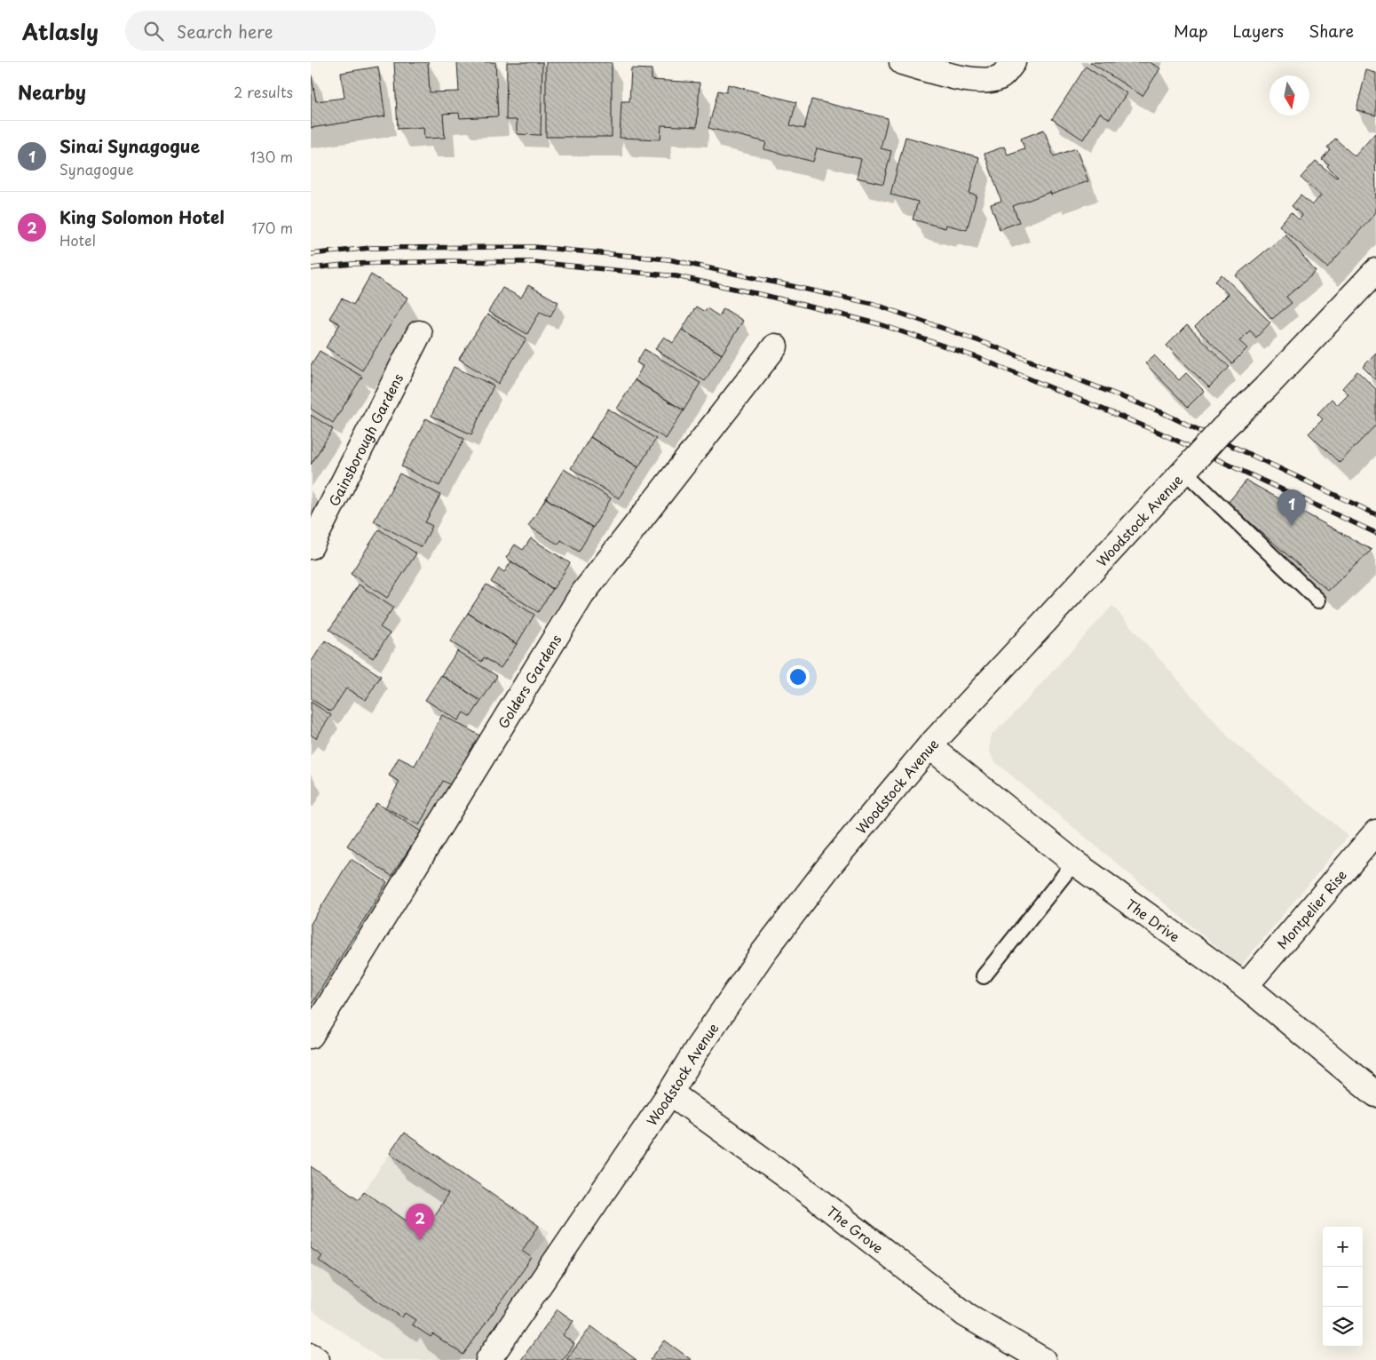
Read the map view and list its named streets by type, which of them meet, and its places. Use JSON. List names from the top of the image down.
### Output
{
  "streets": {
    "street": [
      "Gainsborough Gardens",
      "Woodstock Avenue",
      "Golders Gardens",
      "Montpelier Rise",
      "The Drive",
      "The Grove"
    ]
  },
  "crossings": [
    ["Woodstock Avenue", "The Drive"],
    ["Woodstock Avenue", "The Grove"],
    ["Montpelier Rise", "The Drive"]
  ],
  "north": "bottom",
  "page": {
    "header": "Atlasly",
    "search": "Search here",
    "nav": ["Map", "Layers", "Share"],
    "heading": ["Nearby", "2 results"],
    "list": [
      {
        "mark": "1",
        "name": "Sinai Synagogue",
        "note": "Synagogue",
        "value": "130 m"
      },
      {
        "mark": "2",
        "name": "King Solomon Hotel",
        "note": "Hotel",
        "value": "170 m"
      }
    ],
    "pins": ["1", "2"],
    "map_buttons": ["+", "−"]
  }
}
